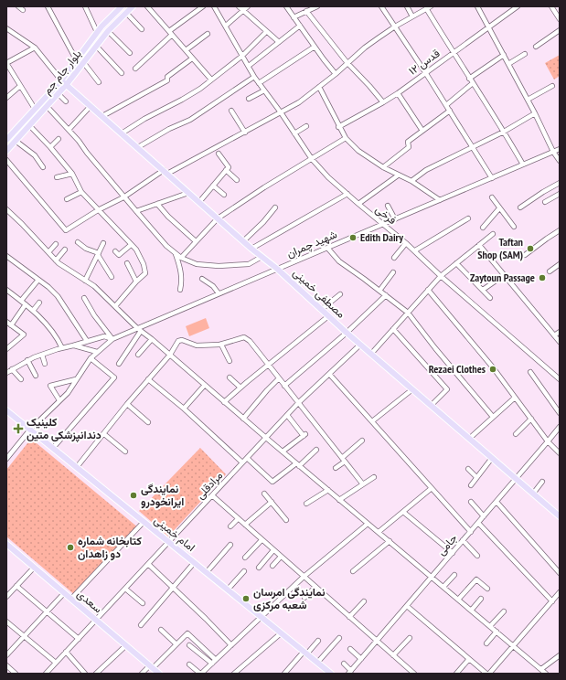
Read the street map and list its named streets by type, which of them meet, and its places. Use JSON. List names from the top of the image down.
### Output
{
  "streets": {
    "main road": [
      "بلوار جام جم",
      "مصطفی خمینی",
      "امام خمینی",
      "سعدی"
    ],
    "street": [
      "قدس ۱۲",
      "فرخی",
      "شهید چمران",
      "مرادقلی",
      "جامی"
    ]
  },
  "crossings": [
    ["بلوار جام جم", "مصطفی خمینی"],
    ["فرخی", "شهید چمران"],
    ["شهید چمران", "مصطفی خمینی"],
    ["شهید چمران", "امام خمینی"],
    ["مصطفی خمینی", "مرادقلی"],
    ["مصطفی خمینی", "جامی"],
    ["مرادقلی", "امام خمینی"],
    ["مرادقلی", "سعدی"]
  ],
  "places": {
    "other": [
      "Edith Dairy",
      "Taftan Shop (SAM)",
      "Zaytoun Passage",
      "Rezaei Clothes",
      "نمایندگی ایرانخودرو",
      "کتابخانه شماره دو زاهدان",
      "نمایندگی امرسان شعبه مرکزی"
    ],
    "health": ["کلینیک دندانپزشکی متین"]
  }
}
